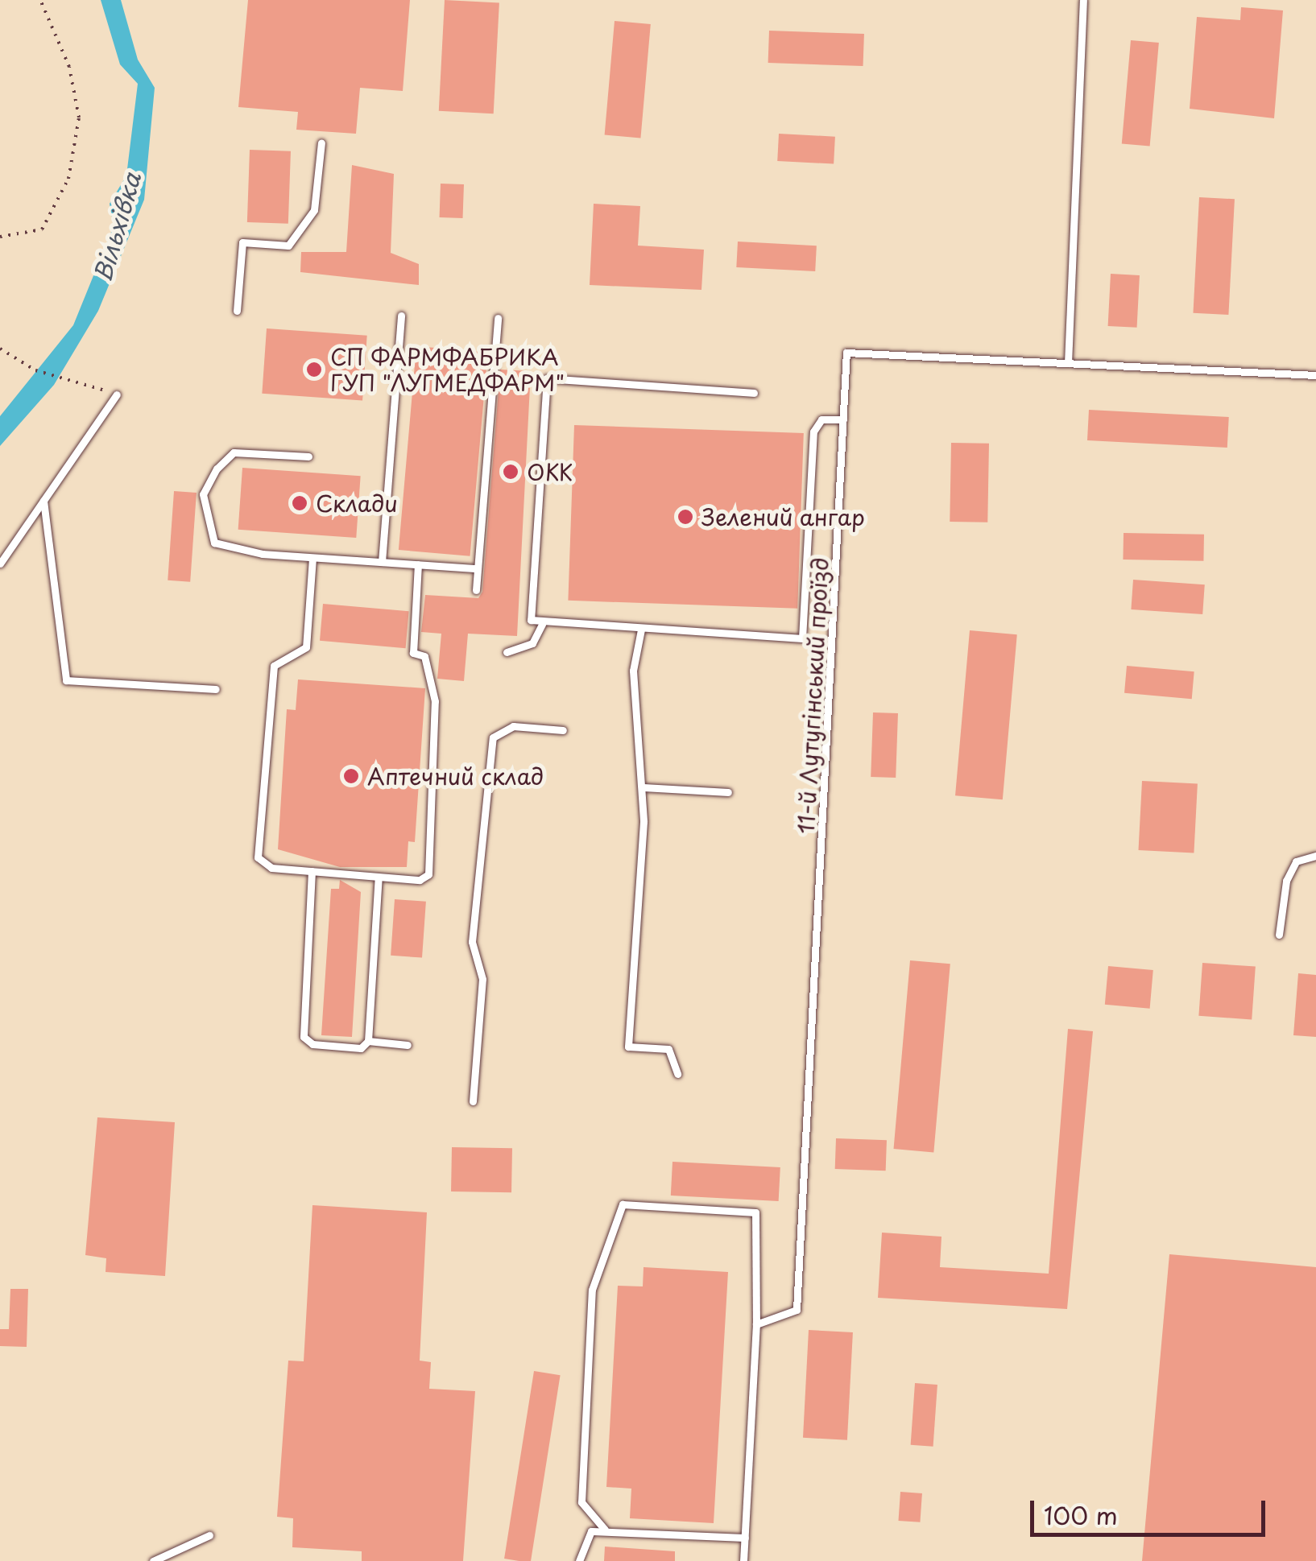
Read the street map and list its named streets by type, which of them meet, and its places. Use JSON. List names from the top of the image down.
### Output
{
  "streets": {
    "lane": ["11-й Лутугінський проїзд"]
  },
  "water": ["Вільхівка"],
  "places": [
    "СП ФАРМФАБРИКА ГУП \"ЛУГМЕДФАРМ\"",
    "ОКК",
    "Склади",
    "Зелений ангар",
    "Аптечний склад"
  ],
  "scale_bar": "100 m"
}
